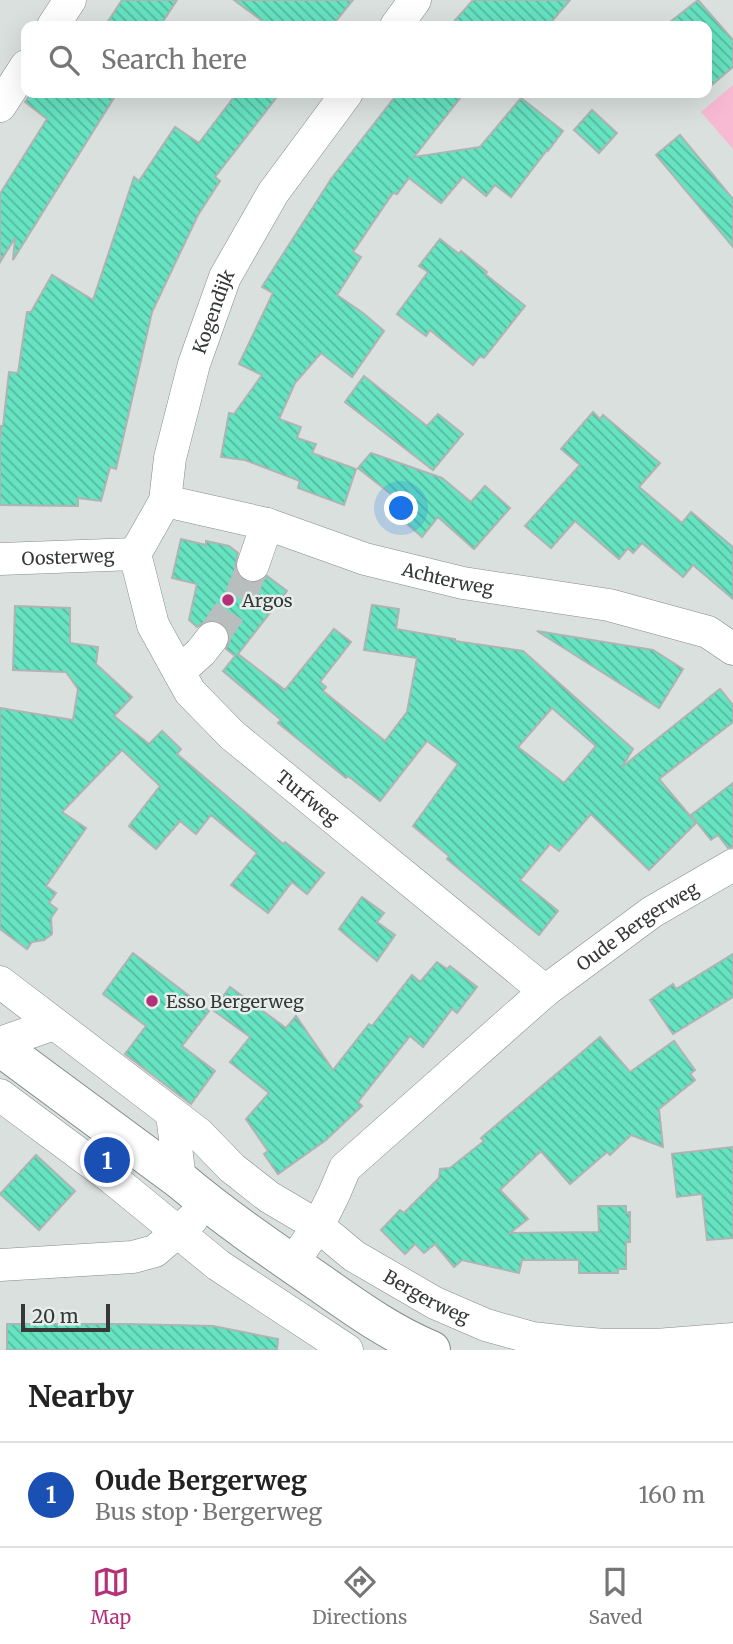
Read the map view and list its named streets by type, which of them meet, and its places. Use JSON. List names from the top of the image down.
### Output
{
  "streets": {
    "street": [
      "Kogendijk",
      "Oosterweg",
      "Achterweg",
      "Turfweg",
      "Oude Bergerweg",
      "Bergerweg"
    ]
  },
  "crossings": [
    ["Kogendijk", "Oosterweg"],
    ["Kogendijk", "Achterweg"],
    ["Kogendijk", "Turfweg"],
    ["Oosterweg", "Turfweg"],
    ["Turfweg", "Oude Bergerweg"],
    ["Oude Bergerweg", "Bergerweg"]
  ],
  "places": ["Argos", "Esso Bergerweg"],
  "scale_bar": "20 m",
  "page": {
    "search": "Search here",
    "pins": "1",
    "scale": "20 m",
    "heading": "Nearby",
    "list": [
      {
        "mark": "1",
        "name": "Oude Bergerweg",
        "note": "Bus stop · Bergerweg",
        "value": "160 m"
      }
    ],
    "nav": ["Map", "Directions", "Saved"]
  }
}
